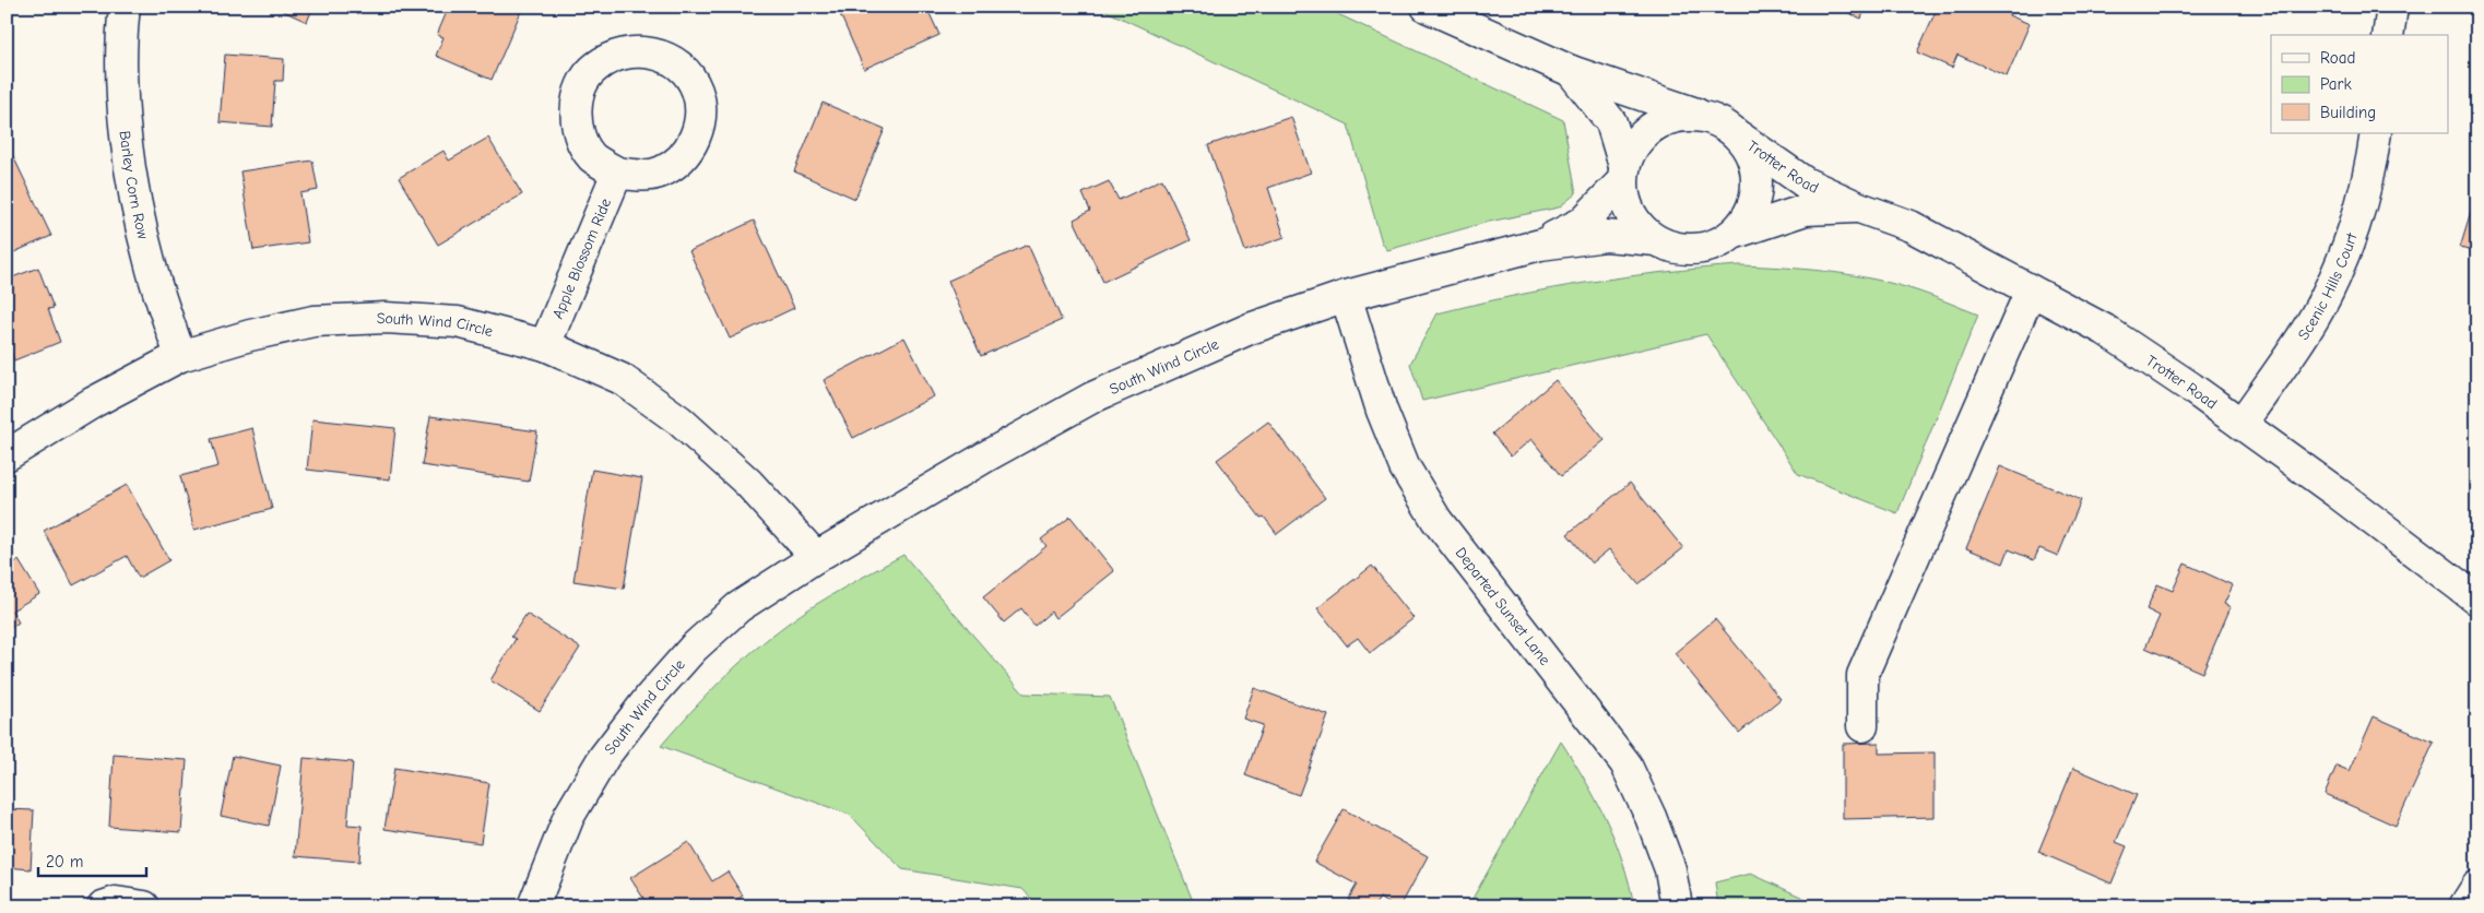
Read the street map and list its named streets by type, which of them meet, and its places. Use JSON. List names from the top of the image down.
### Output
{
  "streets": {
    "street": [
      "Trotter Road",
      "Barley Corn Row",
      "Apple Blossom Ride",
      "Scenic Hills Court",
      "South Wind Circle",
      "Departed Sunset Lane"
    ]
  },
  "crossings": [
    ["Trotter Road", "Scenic Hills Court"],
    ["Trotter Road", "South Wind Circle"],
    ["Barley Corn Row", "South Wind Circle"],
    ["Apple Blossom Ride", "South Wind Circle"],
    ["South Wind Circle", "Departed Sunset Lane"]
  ],
  "legend": ["Road", "Park", "Building"],
  "scale_bar": "20 m"
}
